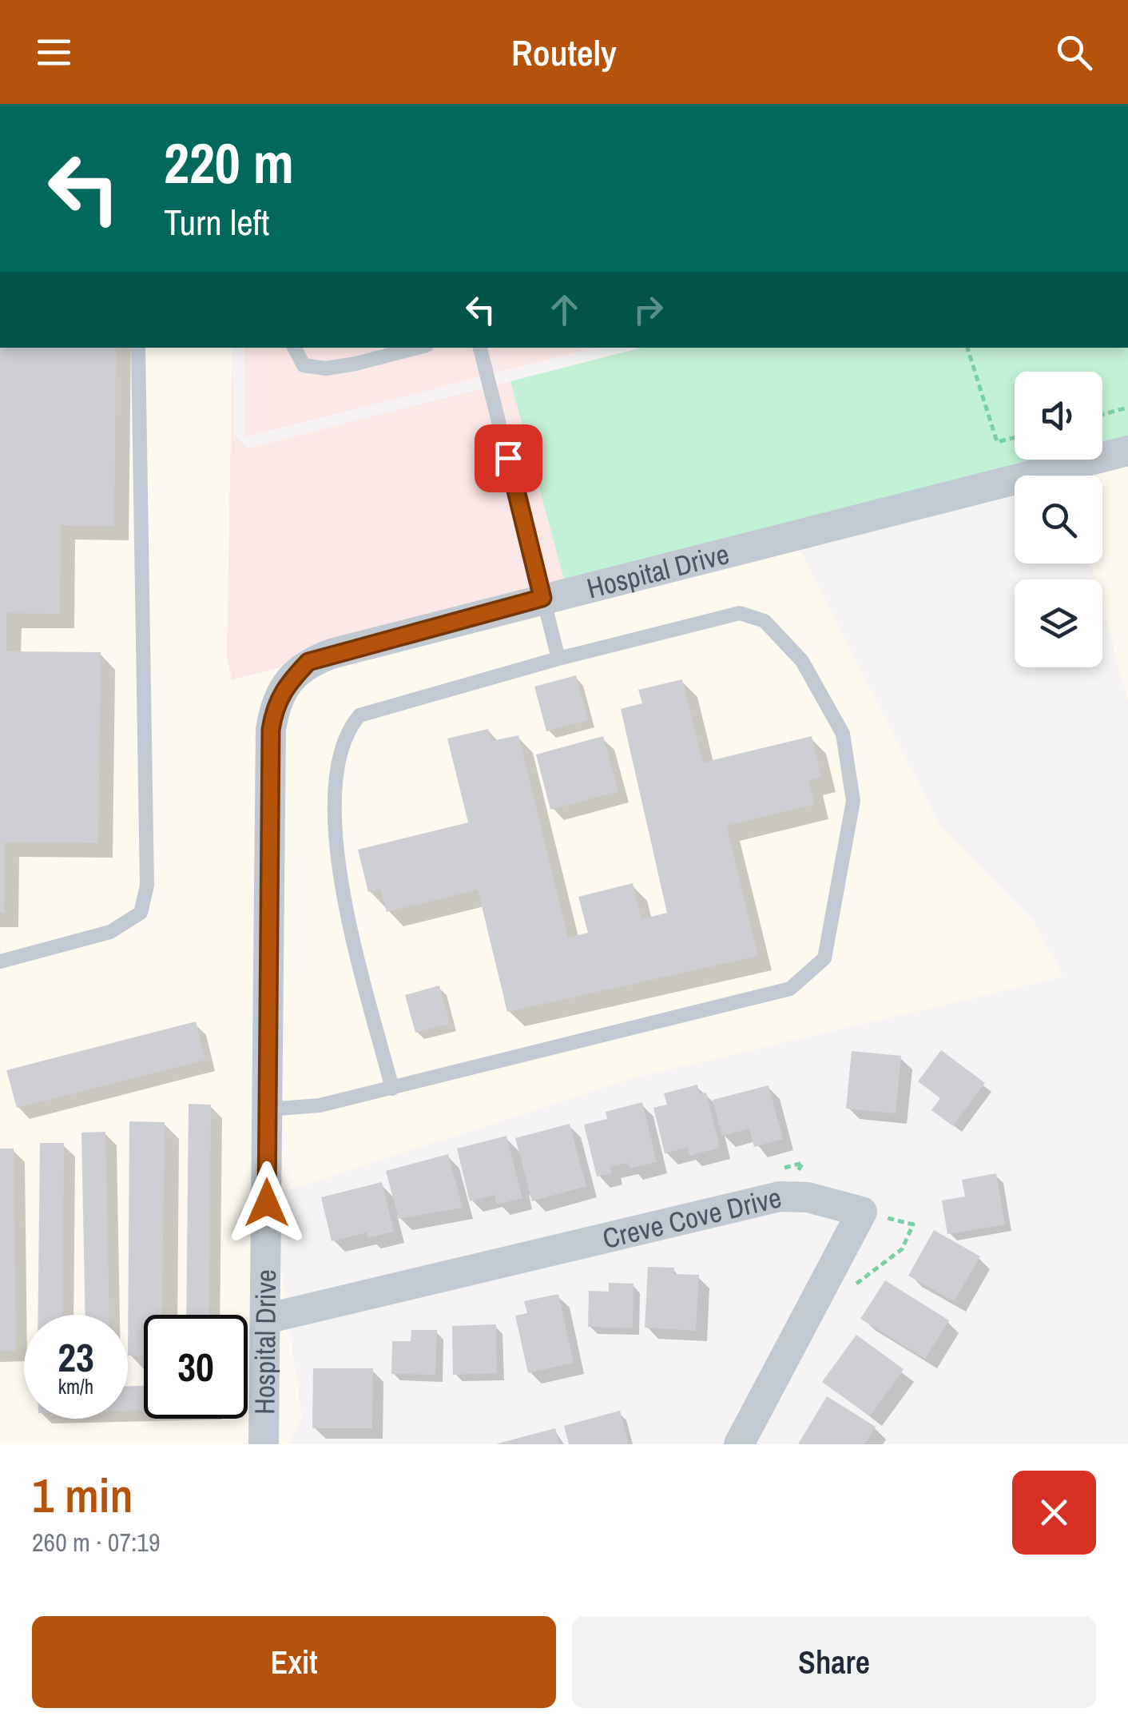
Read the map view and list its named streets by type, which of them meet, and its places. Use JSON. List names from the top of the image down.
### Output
{
  "streets": {
    "street": ["Hospital Drive", "Creve Cove Drive"]
  },
  "crossings": [
    ["Hospital Drive", "Creve Cove Drive"]
  ],
  "page": {
    "header": "Routely",
    "turn": ["220 m", "Turn left"],
    "speed": "23 km/h",
    "limit": "30",
    "heading": ["1 min", "260 m · 07:19"],
    "buttons": ["Exit", "Share"]
  }
}
